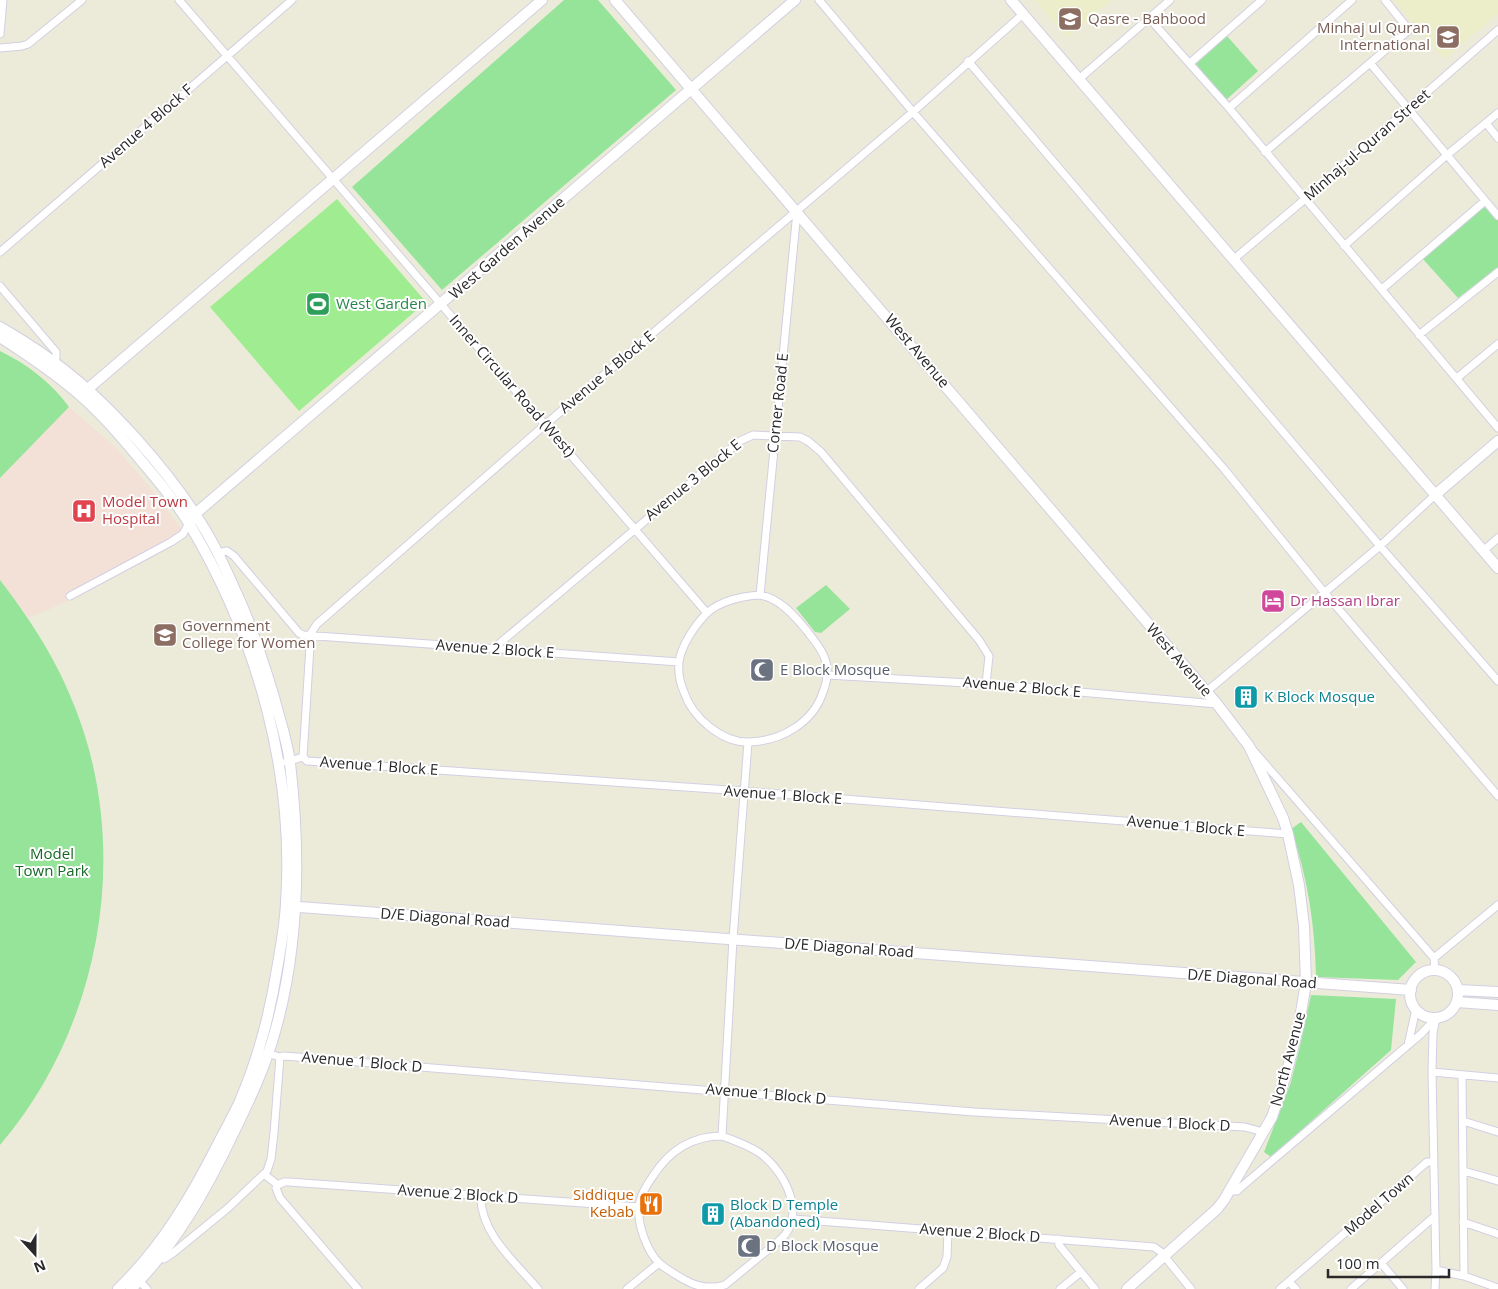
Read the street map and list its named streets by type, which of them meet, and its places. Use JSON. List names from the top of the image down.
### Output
{
  "streets": {
    "street": [
      "Avenue 4 Block F",
      "Minhaj-ul-Quran Street",
      "West Garden Avenue",
      "West Avenue",
      "Avenue 4 Block E",
      "Inner Circular Road (West)",
      "Corner Road E",
      "Avenue 3 Block E",
      "Avenue 2 Block E",
      "Avenue 1 Block E",
      "D/E Diagonal Road",
      "North Avenue",
      "Avenue 1 Block D",
      "Avenue 2 Block D",
      "Model Town"
    ]
  },
  "crossings": [
    ["Avenue 4 Block F", "Inner Circular Road (West)"],
    ["West Garden Avenue", "West Avenue"],
    ["West Garden Avenue", "Inner Circular Road (West)"],
    ["West Avenue", "Avenue 4 Block E"],
    ["West Avenue", "Corner Road E"],
    ["West Avenue", "Avenue 2 Block E"],
    ["West Avenue", "North Avenue"],
    ["Avenue 4 Block E", "Inner Circular Road (West)"],
    ["Avenue 4 Block E", "Corner Road E"],
    ["Avenue 4 Block E", "Avenue 2 Block E"],
    ["Inner Circular Road (West)", "Corner Road E"],
    ["Inner Circular Road (West)", "Avenue 3 Block E"],
    ["Inner Circular Road (West)", "Avenue 2 Block E"],
    ["Corner Road E", "Avenue 3 Block E"],
    ["Corner Road E", "Avenue 2 Block E"],
    ["Avenue 3 Block E", "Avenue 2 Block E"],
    ["Avenue 2 Block E", "North Avenue"],
    ["Avenue 1 Block E", "North Avenue"],
    ["D/E Diagonal Road", "North Avenue"],
    ["North Avenue", "Avenue 1 Block D"],
    ["North Avenue", "Avenue 2 Block D"]
  ],
  "parks": ["Model Town Park"],
  "places": {
    "school or university": ["Qasre - Bahbood", "Minhaj ul Quran International", "Government College for Women"],
    "sports": ["West Garden"],
    "hospital": ["Model Town Hospital"],
    "hotel": ["Dr Hassan Ibrar"],
    "mosque": ["E Block Mosque", "D Block Mosque"],
    "building": ["K Block Mosque", "Block D Temple (Abandoned)"],
    "restaurant": ["Siddique Kebab"]
  },
  "scale_bar": "100 m",
  "north": "bottom"
}
